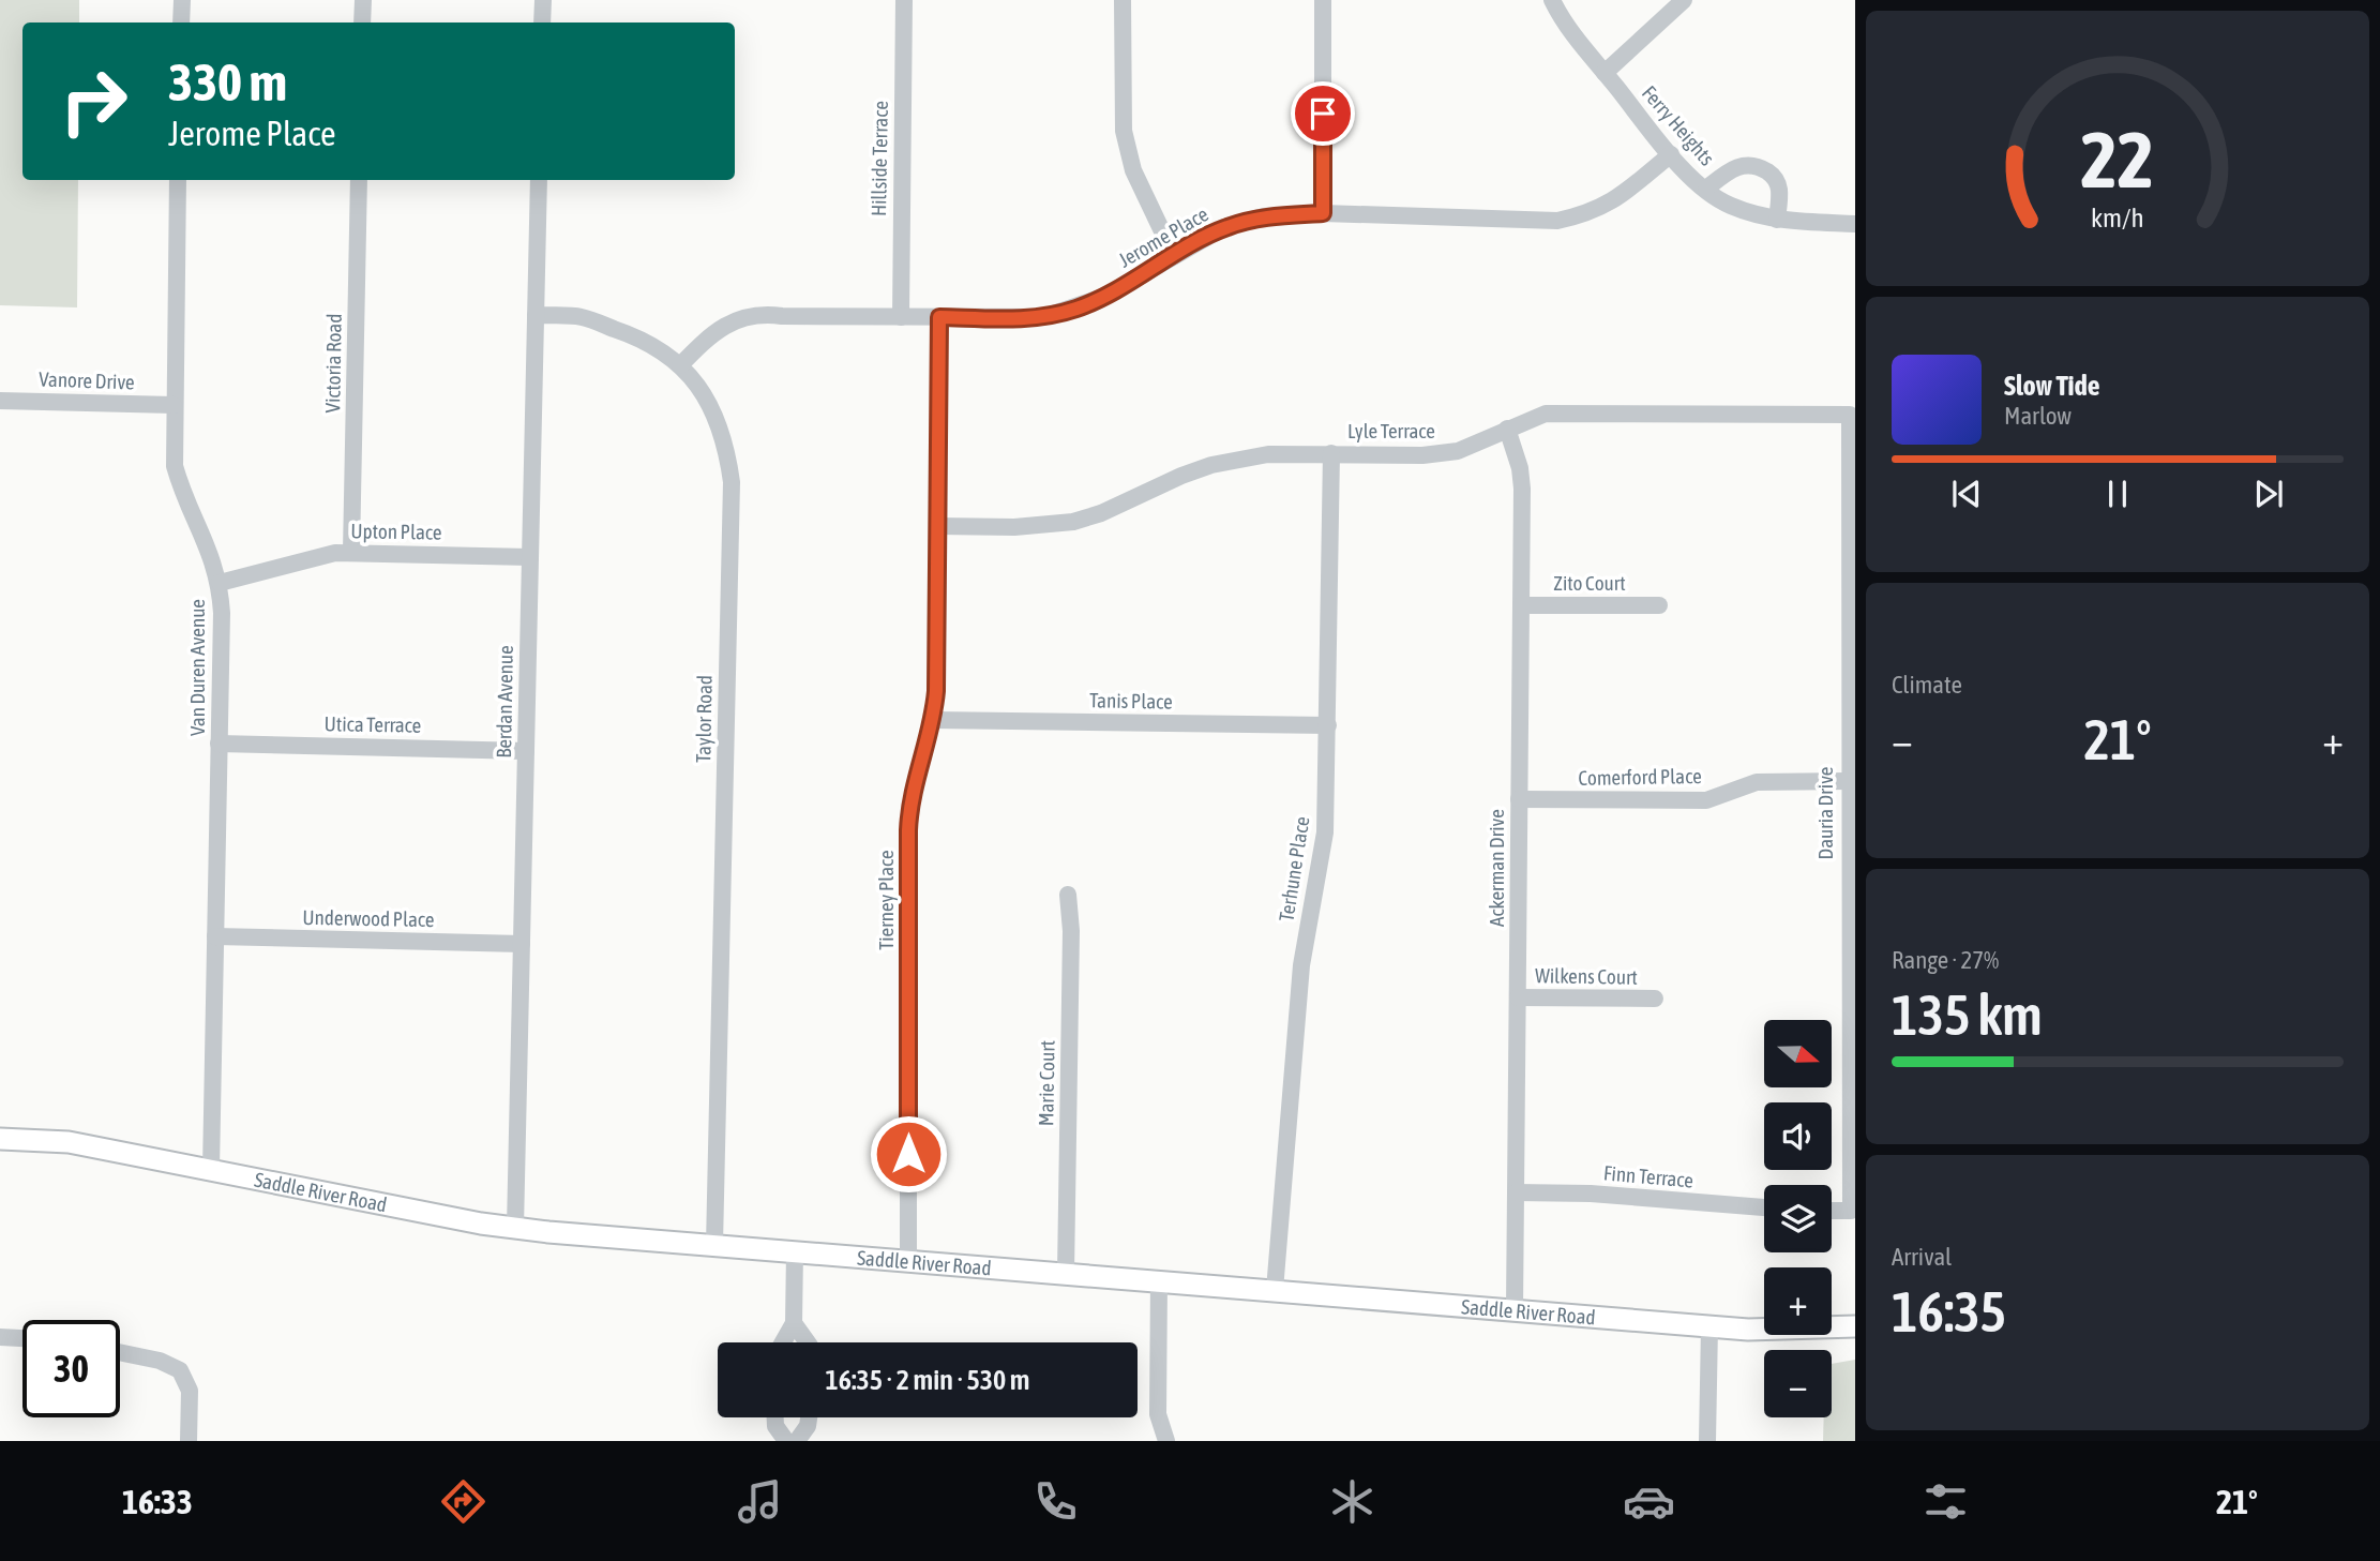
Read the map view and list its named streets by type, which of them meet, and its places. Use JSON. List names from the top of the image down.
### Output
{
  "streets": {
    "main road": ["Saddle River Road"],
    "street": [
      "Ferry Heights",
      "Hillside Terrace",
      "Jerome Place",
      "Victoria Road",
      "Vanore Drive",
      "Lyle Terrace",
      "Upton Place",
      "Zito Court",
      "Van Duren Avenue",
      "Tanis Place",
      "Berdan Avenue",
      "Taylor Road",
      "Utica Terrace",
      "Comerford Place",
      "Dauria Drive",
      "Ackerman Drive",
      "Terhune Place",
      "Tierney Place",
      "Underwood Place",
      "Wilkens Court",
      "Marie Court",
      "Finn Terrace"
    ]
  },
  "crossings": [
    ["Ferry Heights", "Jerome Place"],
    ["Hillside Terrace", "Jerome Place"],
    ["Jerome Place", "Taylor Road"],
    ["Jerome Place", "Tierney Place"],
    ["Victoria Road", "Upton Place"],
    ["Vanore Drive", "Van Duren Avenue"],
    ["Lyle Terrace", "Dauria Drive"],
    ["Lyle Terrace", "Ackerman Drive"],
    ["Lyle Terrace", "Terhune Place"],
    ["Lyle Terrace", "Tierney Place"],
    ["Upton Place", "Van Duren Avenue"],
    ["Upton Place", "Berdan Avenue"],
    ["Zito Court", "Ackerman Drive"],
    ["Van Duren Avenue", "Utica Terrace"],
    ["Van Duren Avenue", "Underwood Place"],
    ["Van Duren Avenue", "Saddle River Road"],
    ["Tanis Place", "Terhune Place"],
    ["Tanis Place", "Tierney Place"],
    ["Berdan Avenue", "Taylor Road"],
    ["Berdan Avenue", "Utica Terrace"],
    ["Berdan Avenue", "Underwood Place"],
    ["Berdan Avenue", "Saddle River Road"],
    ["Taylor Road", "Saddle River Road"],
    ["Comerford Place", "Dauria Drive"],
    ["Comerford Place", "Ackerman Drive"],
    ["Ackerman Drive", "Wilkens Court"],
    ["Ackerman Drive", "Finn Terrace"],
    ["Ackerman Drive", "Saddle River Road"],
    ["Terhune Place", "Saddle River Road"],
    ["Tierney Place", "Saddle River Road"],
    ["Marie Court", "Saddle River Road"]
  ],
  "north": "right",
  "page": {
    "turn": ["330 m", "Jerome Place"],
    "song": ["Slow Tide", "Marlow"],
    "tile": [
      "Climate",
      ["Range · 27%", "135 km"],
      ["Arrival", "16:35"]
    ],
    "heat": ["−", "21°", "+"],
    "map_buttons": ["+", "−"],
    "limit": "30",
    "trip": "16:35 · 2 min · 530 m",
    "tabs": ["16:33", "21°"],
    "gauge": ["22", "km/h"]
  }
}
